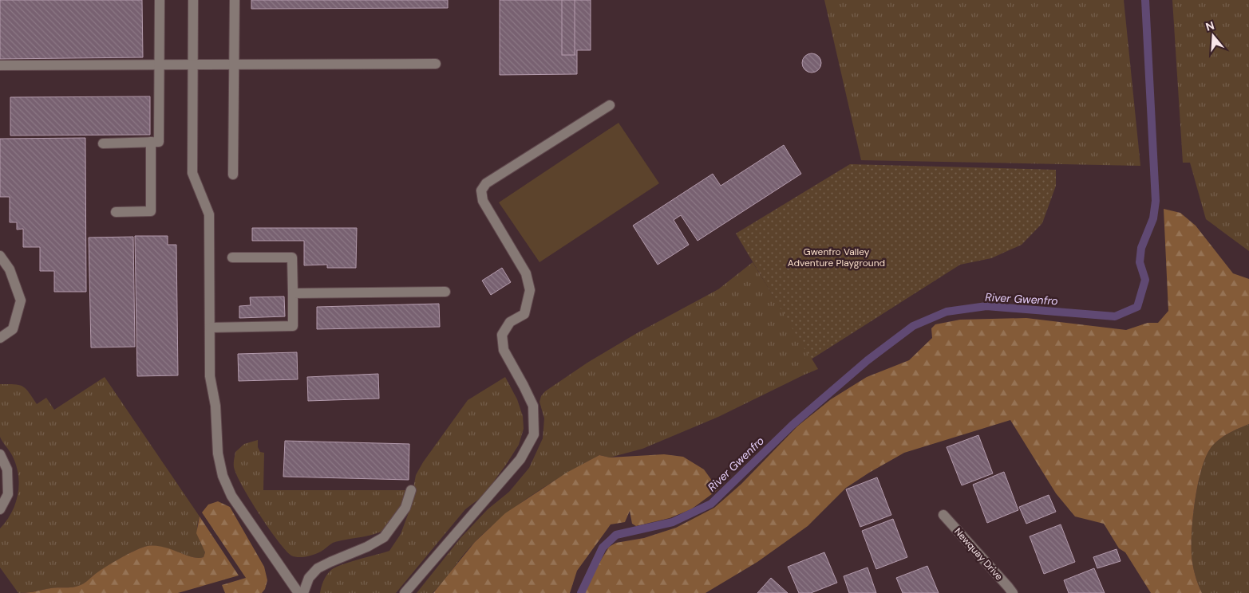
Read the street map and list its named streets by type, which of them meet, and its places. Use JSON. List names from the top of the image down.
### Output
{
  "streets": {
    "street": ["Newquay Drive"]
  },
  "water": ["River Gwenfro"],
  "parks": ["Gwenfro Valley Adventure Playground"],
  "north": "top"
}
